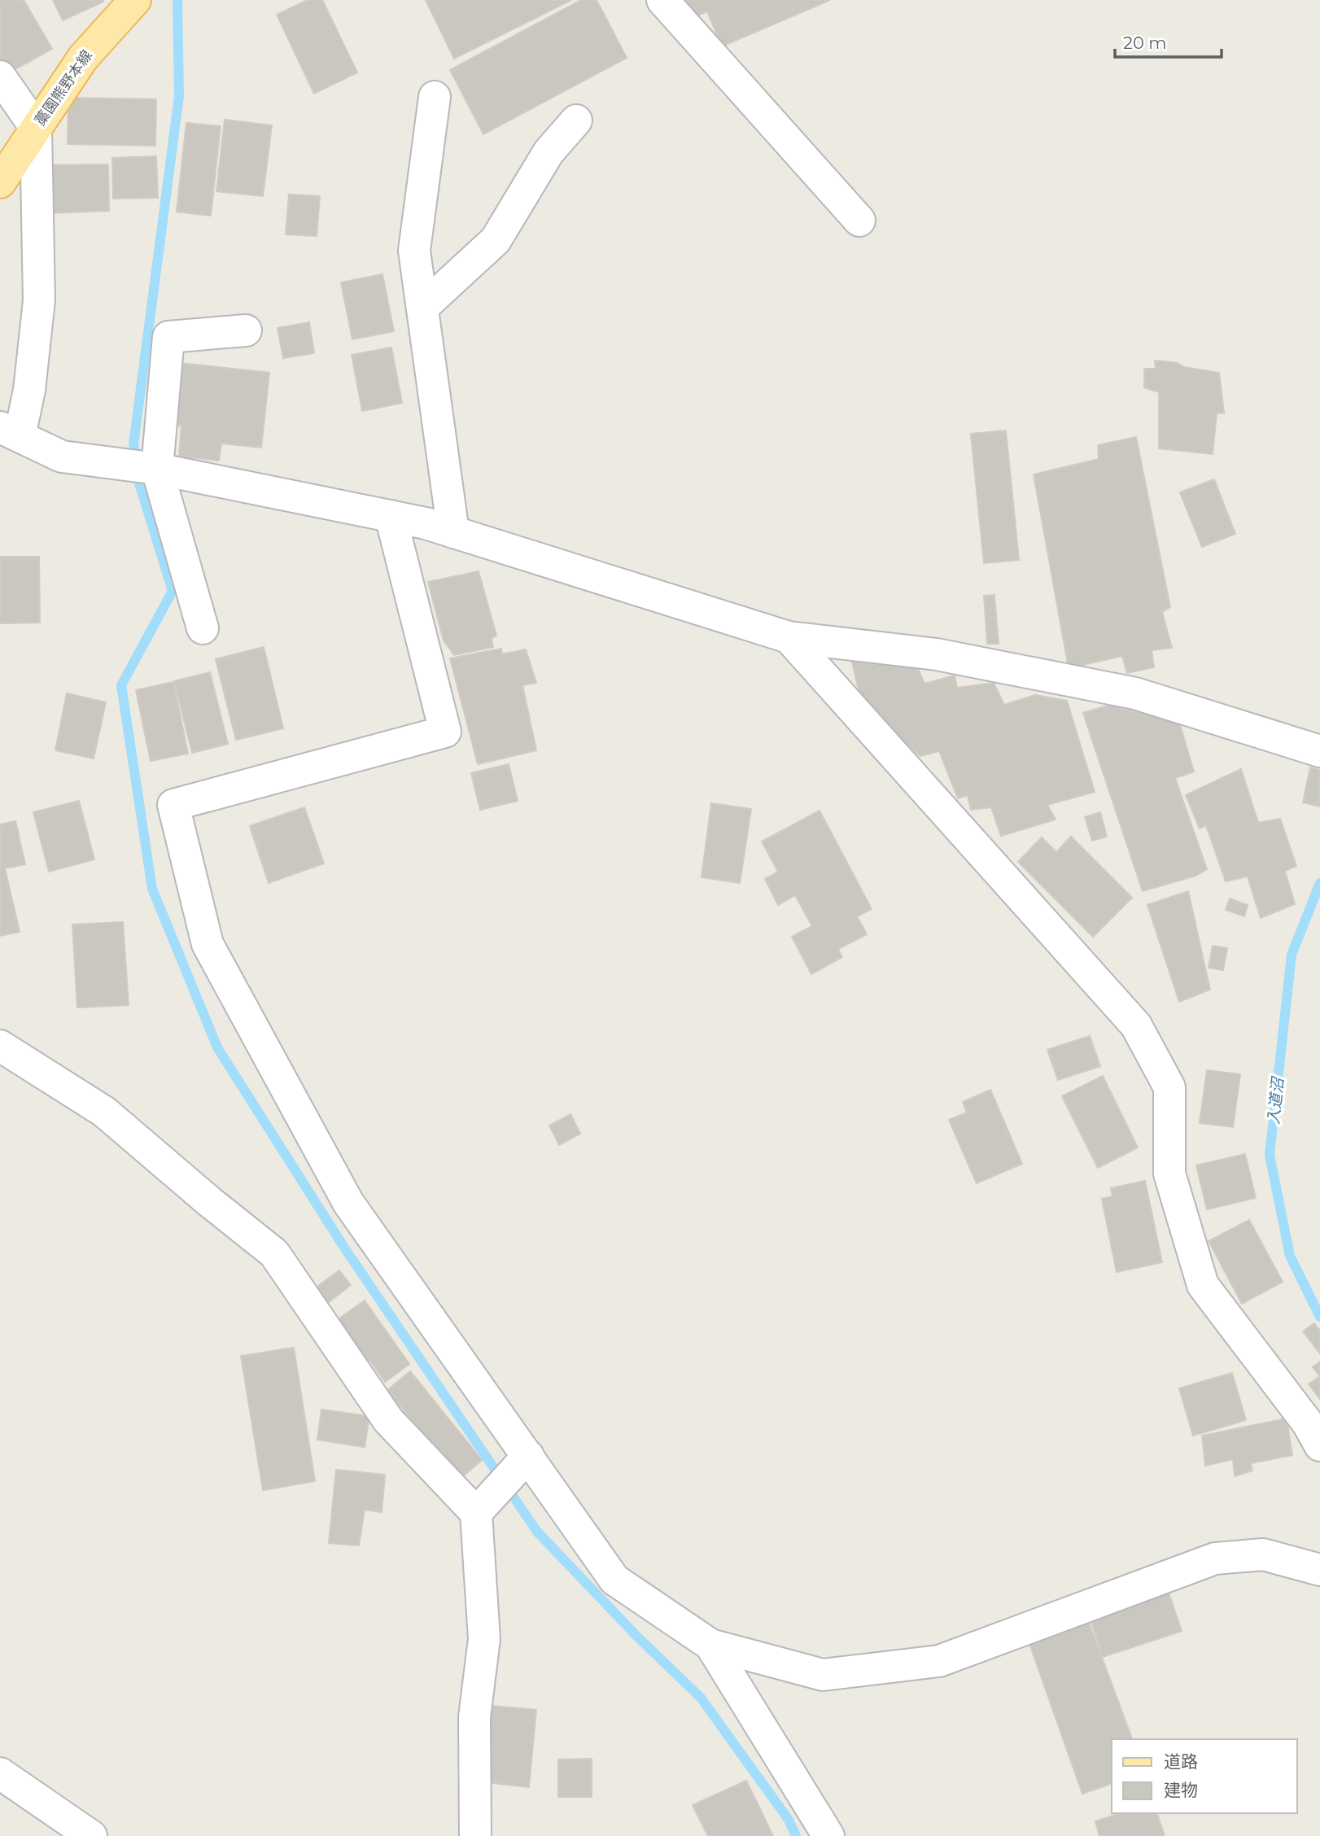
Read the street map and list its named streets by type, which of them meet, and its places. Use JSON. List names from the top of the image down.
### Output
{
  "streets": {
    "main road": ["藁園熊野本線"]
  },
  "water": ["入道沼"],
  "legend": ["道路", "建物"],
  "scale_bar": "20 m"
}
